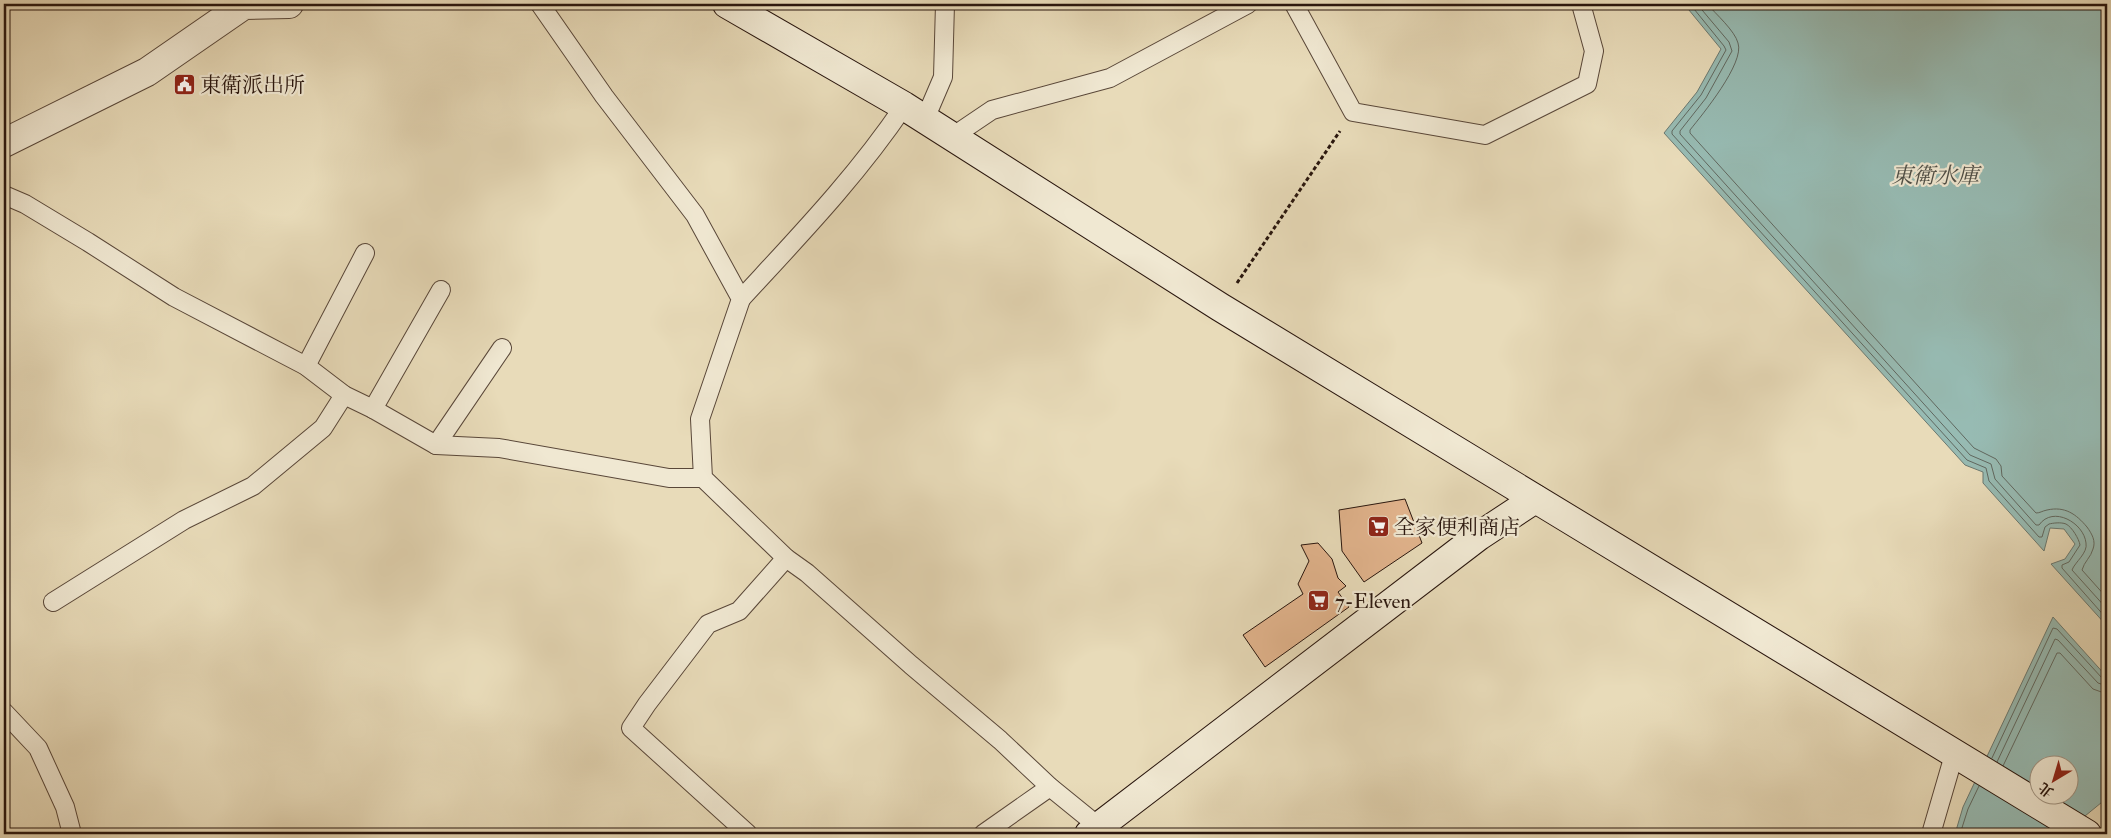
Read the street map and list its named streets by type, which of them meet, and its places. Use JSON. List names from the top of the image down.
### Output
{
  "water": ["東衛水庫"],
  "places": {
    "public building": ["東衛派出所"],
    "supermarket": ["全家便利商店", "7-Eleven"]
  },
  "north": "bottom left"
}
